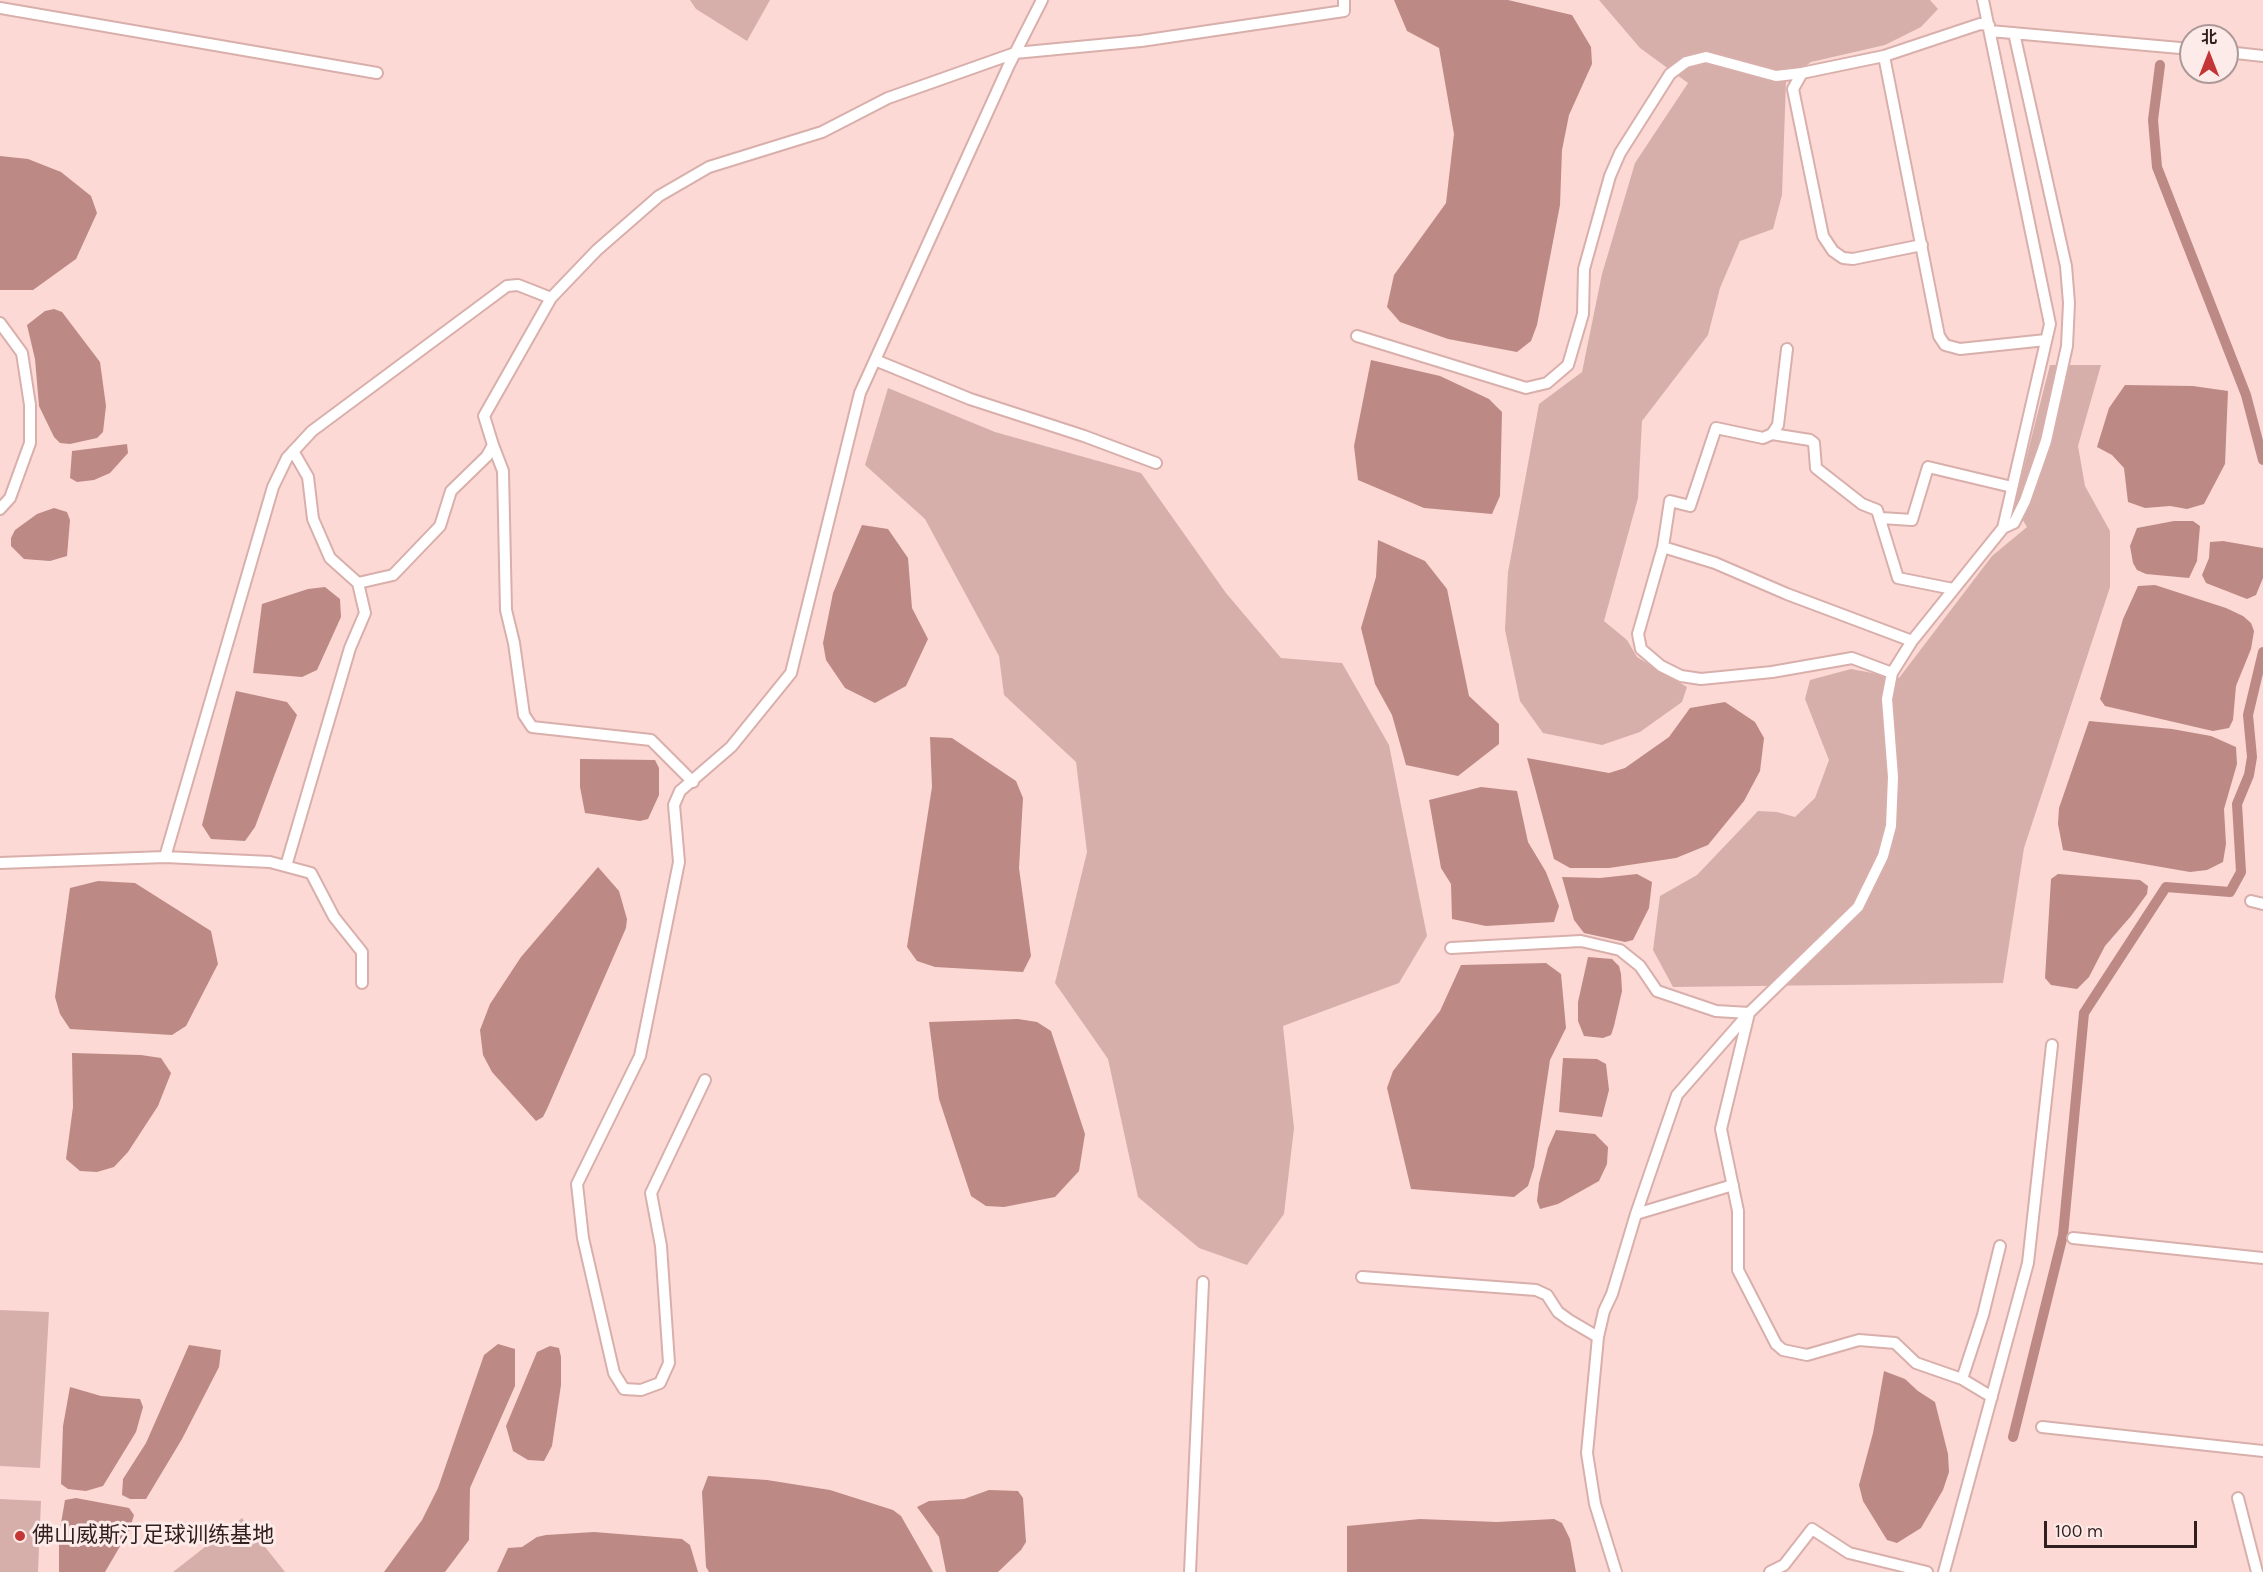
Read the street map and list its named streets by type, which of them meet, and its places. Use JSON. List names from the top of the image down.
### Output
{
  "places": ["佛山威斯汀足球训练基地"],
  "scale_bar": "100 m",
  "north": "top"
}
